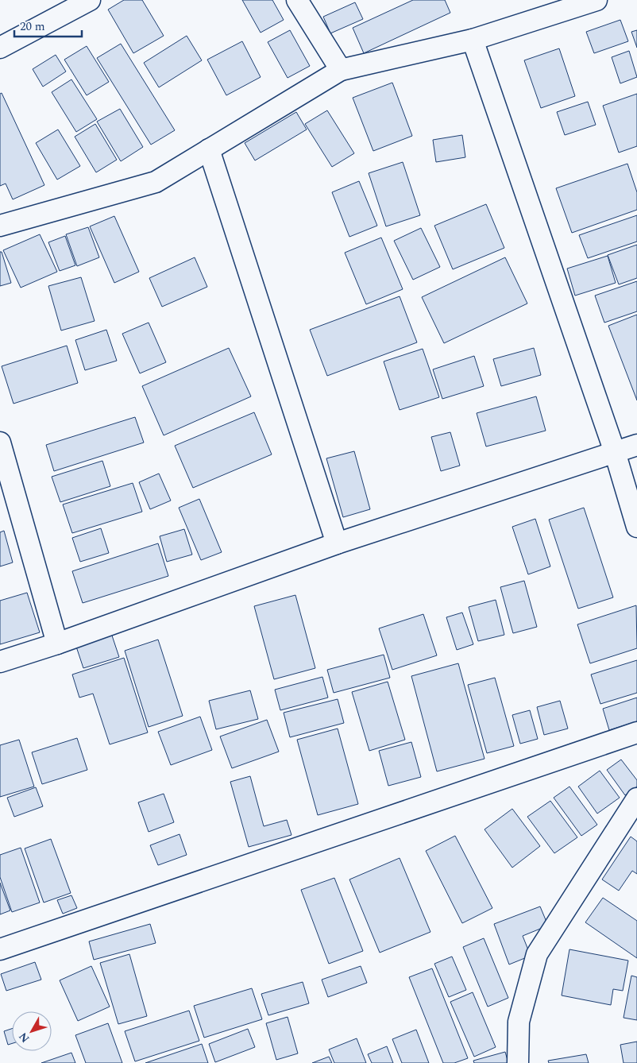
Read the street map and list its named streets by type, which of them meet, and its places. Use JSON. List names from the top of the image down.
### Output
{
  "scale_bar": "20 m",
  "north": "bottom left"
}
